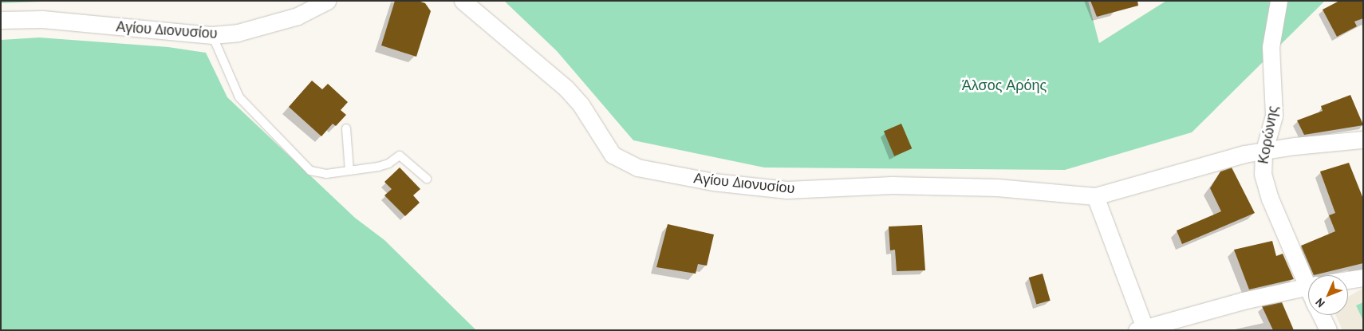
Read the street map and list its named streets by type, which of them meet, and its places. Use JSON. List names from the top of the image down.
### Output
{
  "streets": {
    "street": ["Αγίου Διονυσίου", "Κορώνης"]
  },
  "parks": ["Άλσος Αρόης"],
  "north": "bottom left"
}
